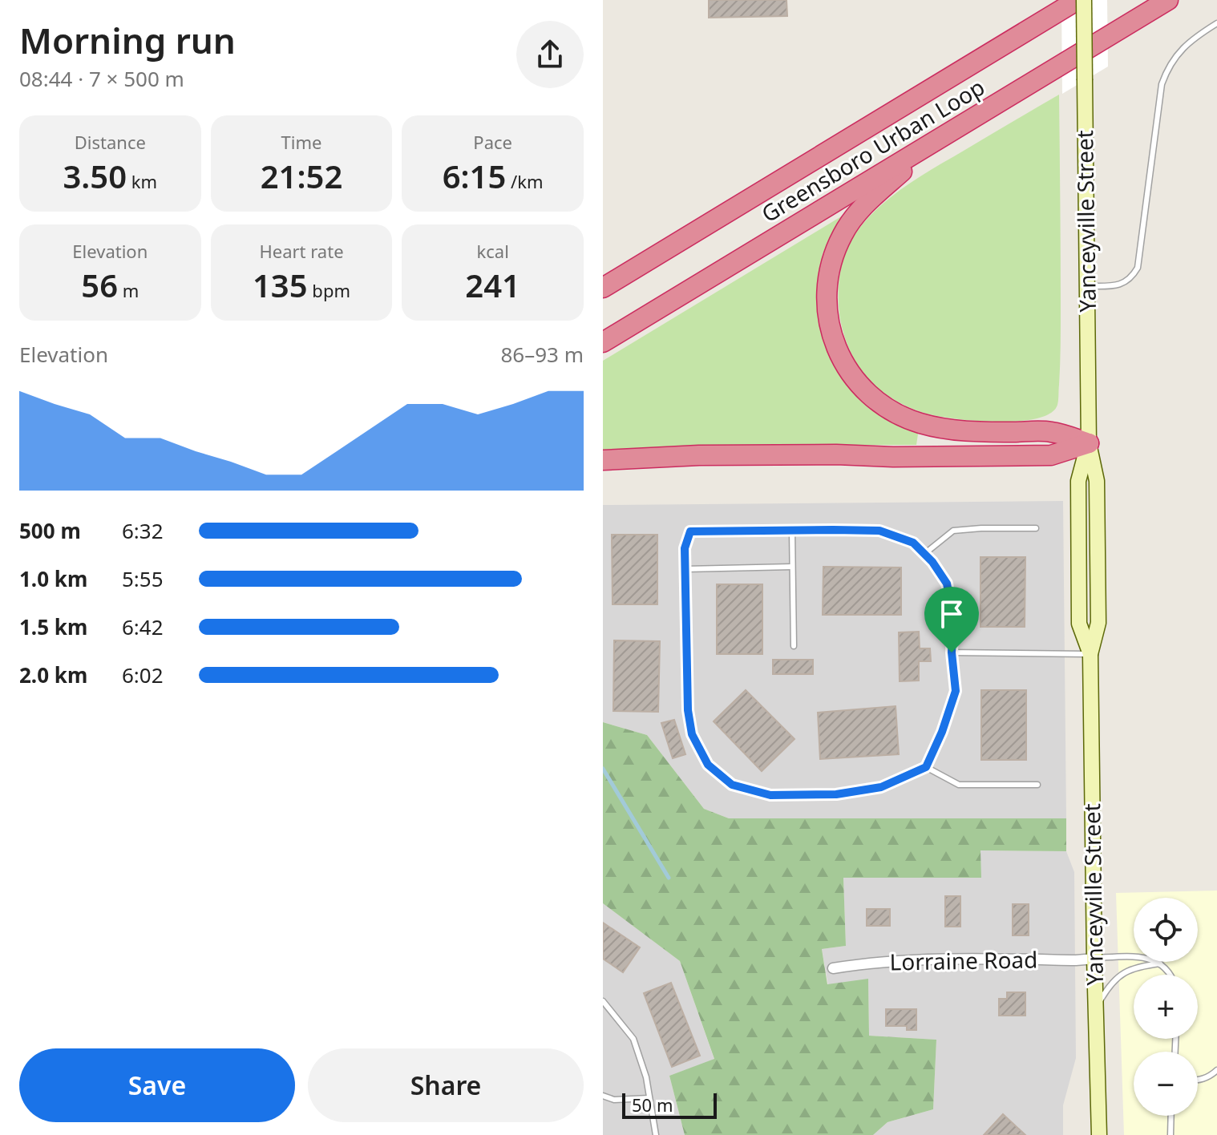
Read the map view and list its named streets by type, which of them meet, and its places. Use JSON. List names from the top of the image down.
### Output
{
  "streets": {
    "highway": ["Greensboro Urban Loop"],
    "main road": ["Yanceyville Street"],
    "street": ["Lorraine Road"]
  },
  "crossings": [
    ["Yanceyville Street", "Lorraine Road"]
  ],
  "scale_bar": "50 m",
  "page": {
    "heading": ["Morning run", "08:44 · 7 × 500 m"],
    "stats": [
      ["Distance", "3.50 km"],
      ["Time", "21:52"],
      ["Pace", "6:15 /km"],
      ["Elevation", "56 m"],
      ["Heart rate", "135 bpm"],
      ["kcal", "241"]
    ],
    "chart": ["Elevation", "86–93 m"],
    "list": [
      {
        "name": "500 m",
        "note": "6:32"
      },
      {
        "name": "1.0 km",
        "note": "5:55"
      },
      {
        "name": "1.5 km",
        "note": "6:42"
      },
      {
        "name": "2.0 km",
        "note": "6:02"
      }
    ],
    "map_buttons": ["+", "−"],
    "buttons": ["Save", "Share"],
    "scale": "50 m"
  }
}
